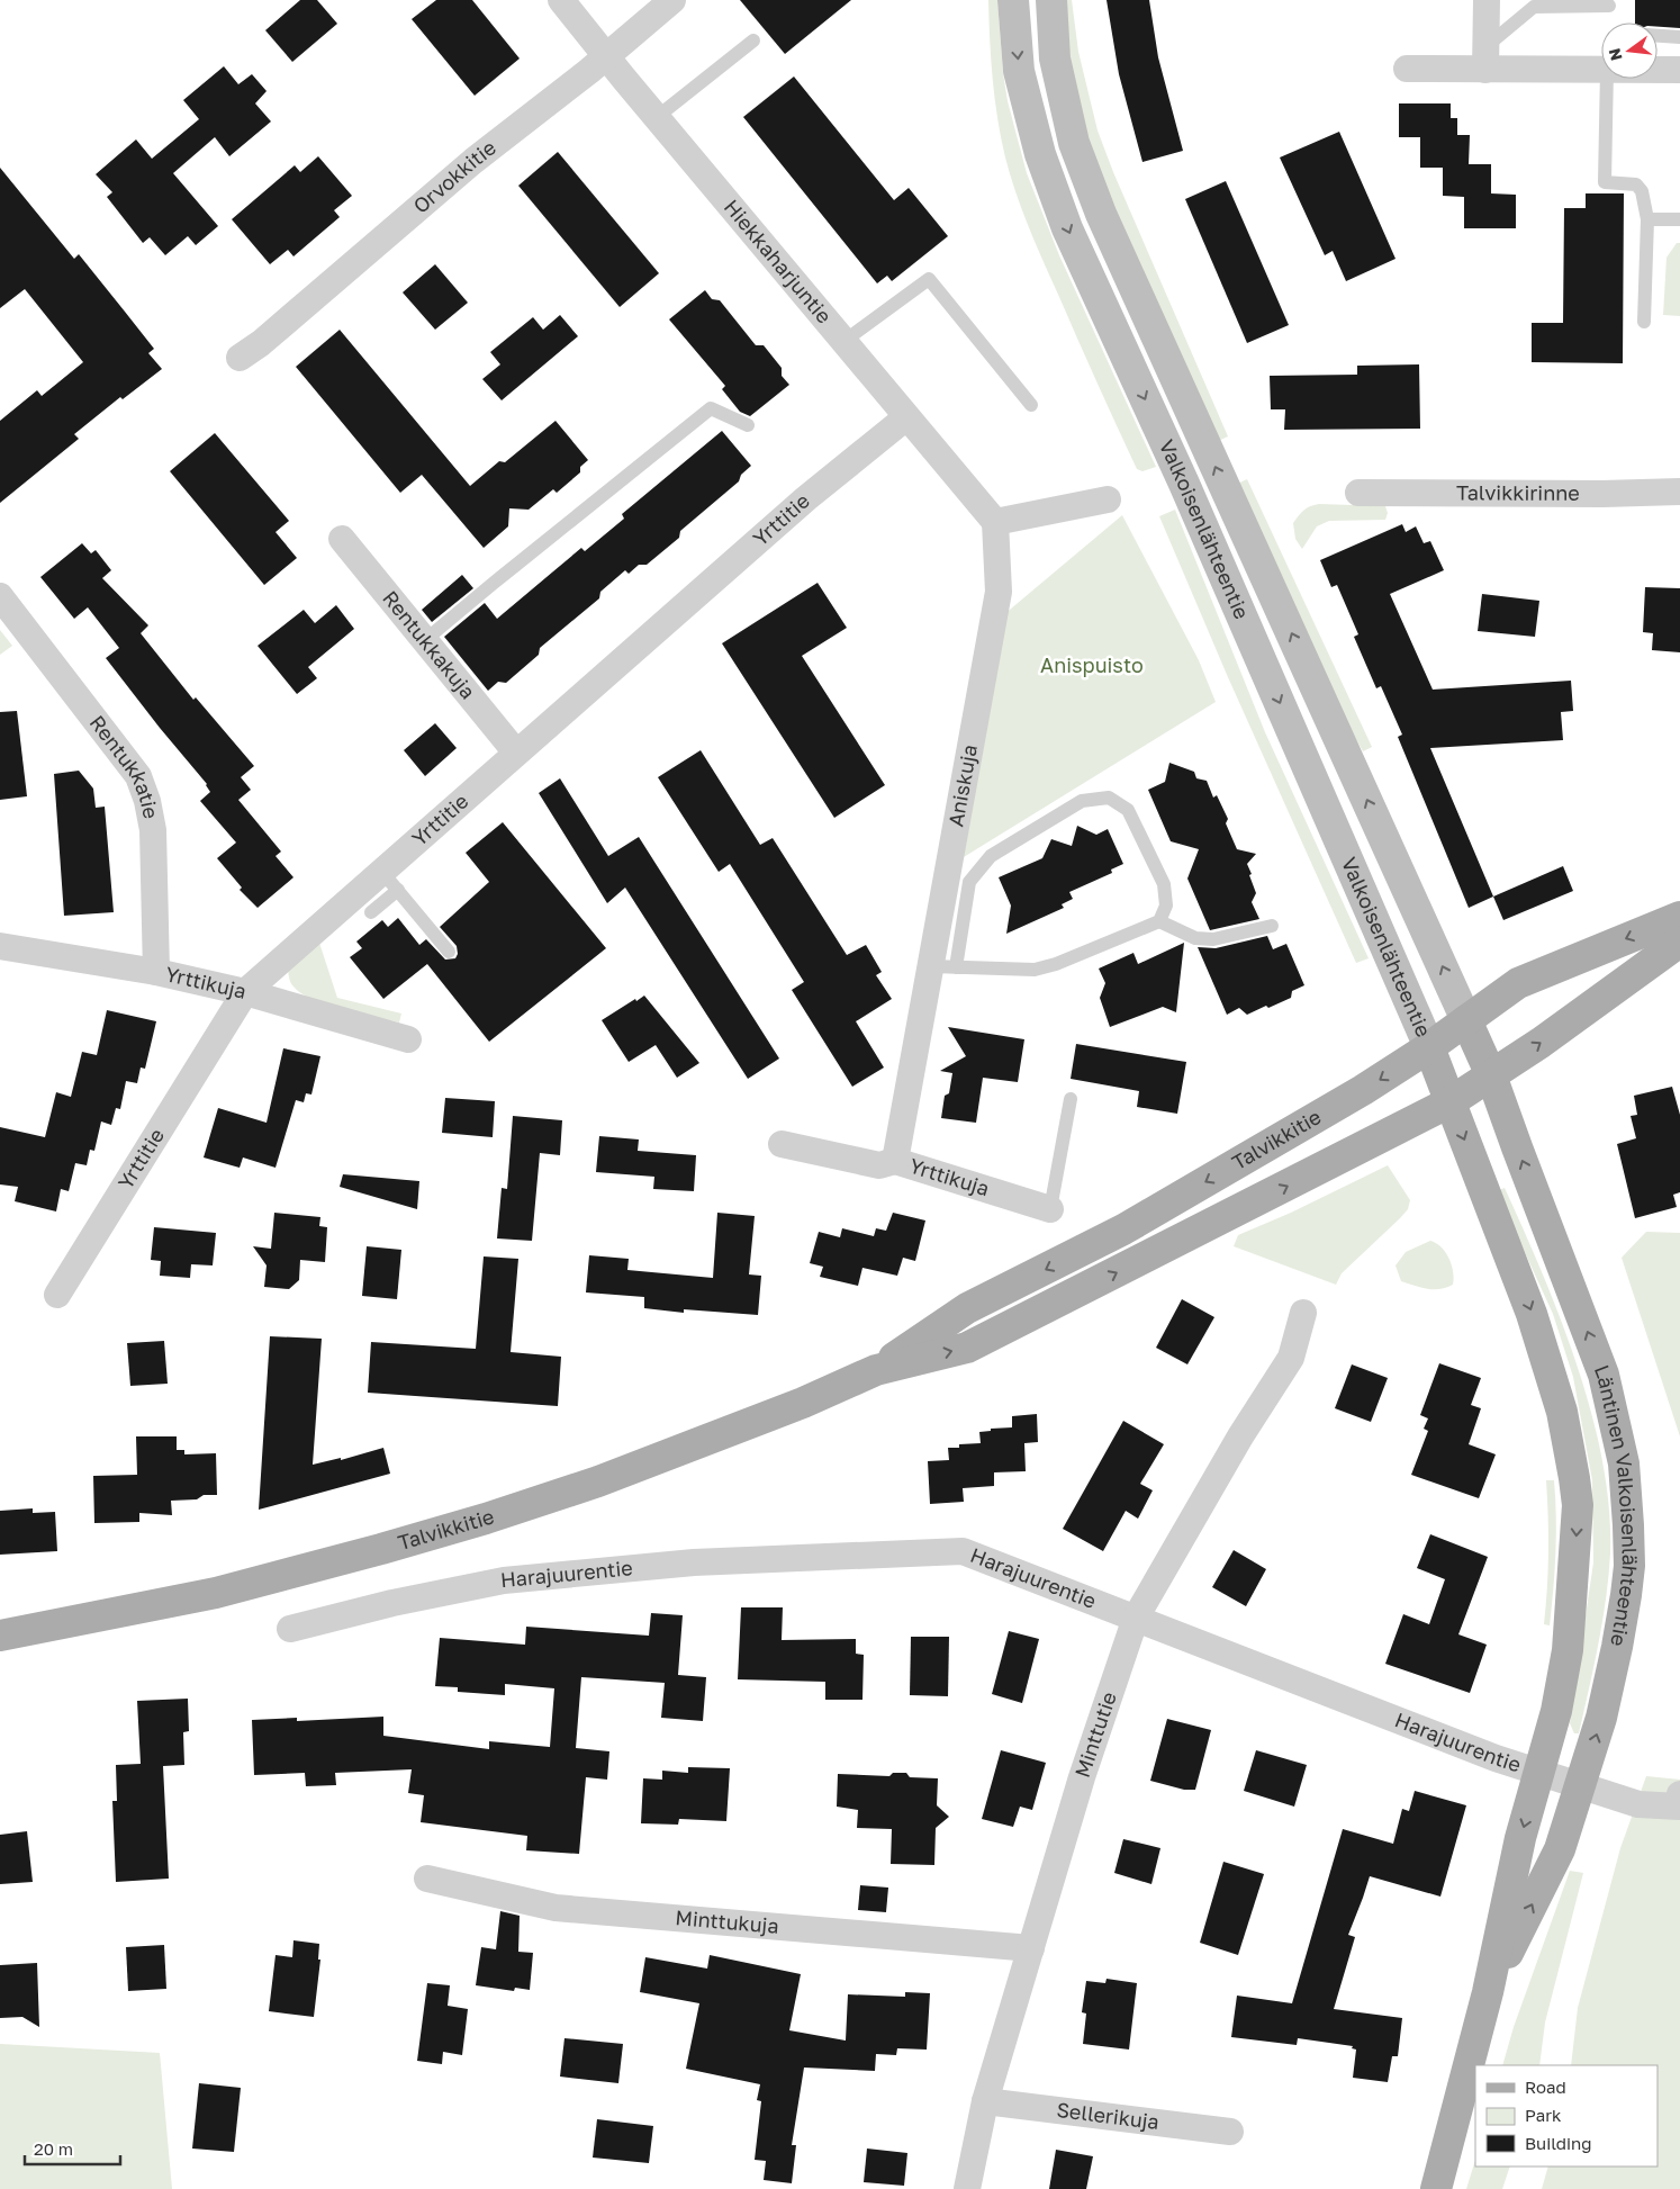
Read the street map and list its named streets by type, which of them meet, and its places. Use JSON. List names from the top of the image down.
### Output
{
  "streets": {
    "main road": ["Valkoisenlähteentie", "Talvikkitie", "Läntinen Valkoisenlähteentie"],
    "street": [
      "Orvokkitie",
      "Hiekkaharjuntie",
      "Talvikkirinne",
      "Yrttitie",
      "Rentukkakuja",
      "Rentukkatie",
      "Aniskuja",
      "Yrttikuja",
      "Harajuurentie",
      "Minttutie",
      "Minttukuja",
      "Sellerikuja"
    ]
  },
  "crossings": [
    ["Orvokkitie", "Hiekkaharjuntie"],
    ["Hiekkaharjuntie", "Yrttitie"],
    ["Hiekkaharjuntie", "Aniskuja"],
    ["Yrttitie", "Rentukkakuja"],
    ["Yrttitie", "Yrttikuja"],
    ["Valkoisenlähteentie", "Talvikkitie"],
    ["Valkoisenlähteentie", "Läntinen Valkoisenlähteentie"],
    ["Rentukkatie", "Yrttikuja"],
    ["Aniskuja", "Yrttikuja"],
    ["Talvikkitie", "Läntinen Valkoisenlähteentie"],
    ["Läntinen Valkoisenlähteentie", "Harajuurentie"],
    ["Harajuurentie", "Minttutie"],
    ["Minttutie", "Minttukuja"],
    ["Minttutie", "Sellerikuja"]
  ],
  "parks": ["Anispuisto"],
  "legend": ["Road", "Park", "Building"],
  "scale_bar": "20 m",
  "north": "left"
}
